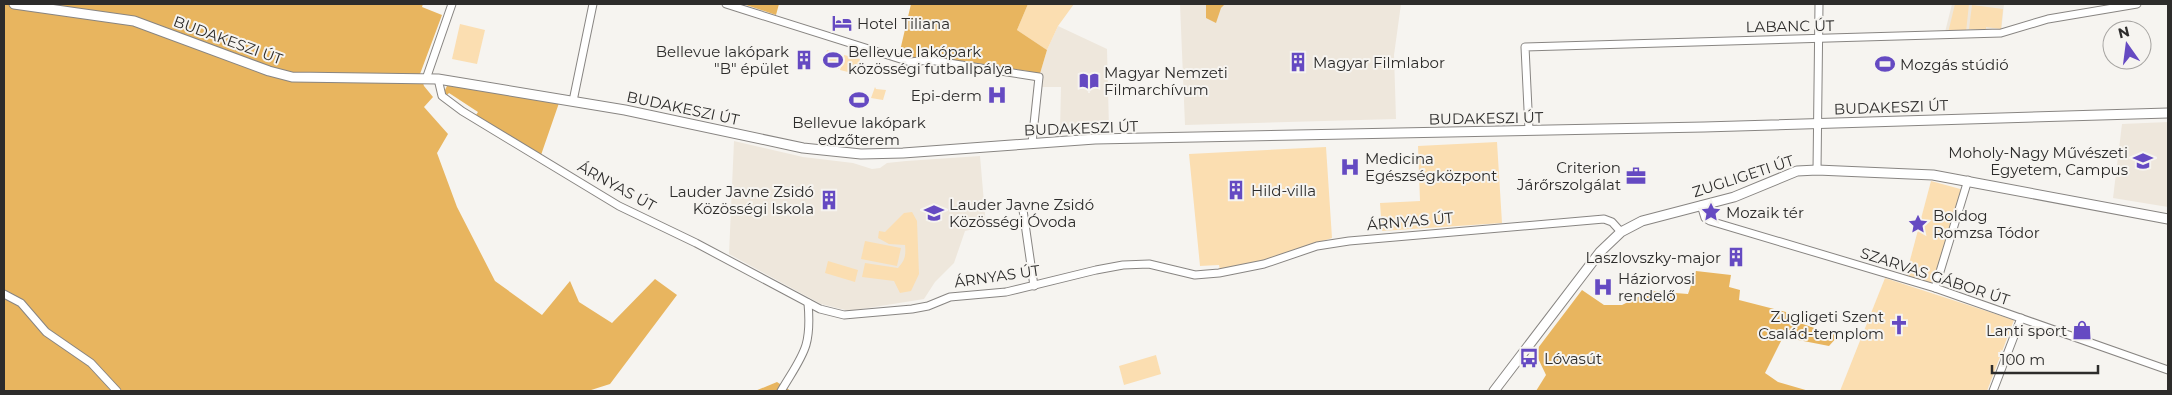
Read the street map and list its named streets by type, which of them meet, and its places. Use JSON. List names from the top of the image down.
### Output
{
  "streets": {
    "main road": ["BUDAKESZI ÚT", "ZUGLIGETI ÚT"],
    "street": ["LABANC ÚT", "ÁRNYAS ÚT", "SZARVAS GÁBOR ÚT"]
  },
  "crossings": [
    ["LABANC ÚT", "BUDAKESZI ÚT"],
    ["BUDAKESZI ÚT", "ÁRNYAS ÚT"],
    ["ZUGLIGETI ÚT", "ÁRNYAS ÚT"],
    ["ZUGLIGETI ÚT", "SZARVAS GÁBOR ÚT"]
  ],
  "places": {
    "hotel": ["Hotel Tiliana"],
    "building": [
      "Bellevue lakópark \"B\" épület",
      "Magyar Filmlabor",
      "Hild-villa",
      "Lauder Javne Zsidó Közösségi Iskola",
      "Laszlovszky-major"
    ],
    "sports": ["Bellevue lakópark közösségi futballpálya", "Mozgás stúdió", "Bellevue lakópark edzőterem"],
    "library": ["Magyar Nemzeti Filmarchívum"],
    "hospital": ["Epi-derm", "Medicina Egészségközpont", "Háziorvosi rendelő"],
    "school or university": ["Moholy-Nagy Művészeti Egyetem, Campus", "Lauder Javne Zsidó Közösségi Óvoda"],
    "office": ["Criterion Járőrszolgálat"],
    "place": ["Mozaik tér", "Boldog Romzsa Tódor"],
    "church": ["Zugligeti Szent Család-templom"],
    "shop": ["Lanti sport"],
    "bus stop": ["Lóvasút"]
  },
  "scale_bar": "100 m",
  "north": "top"
}
